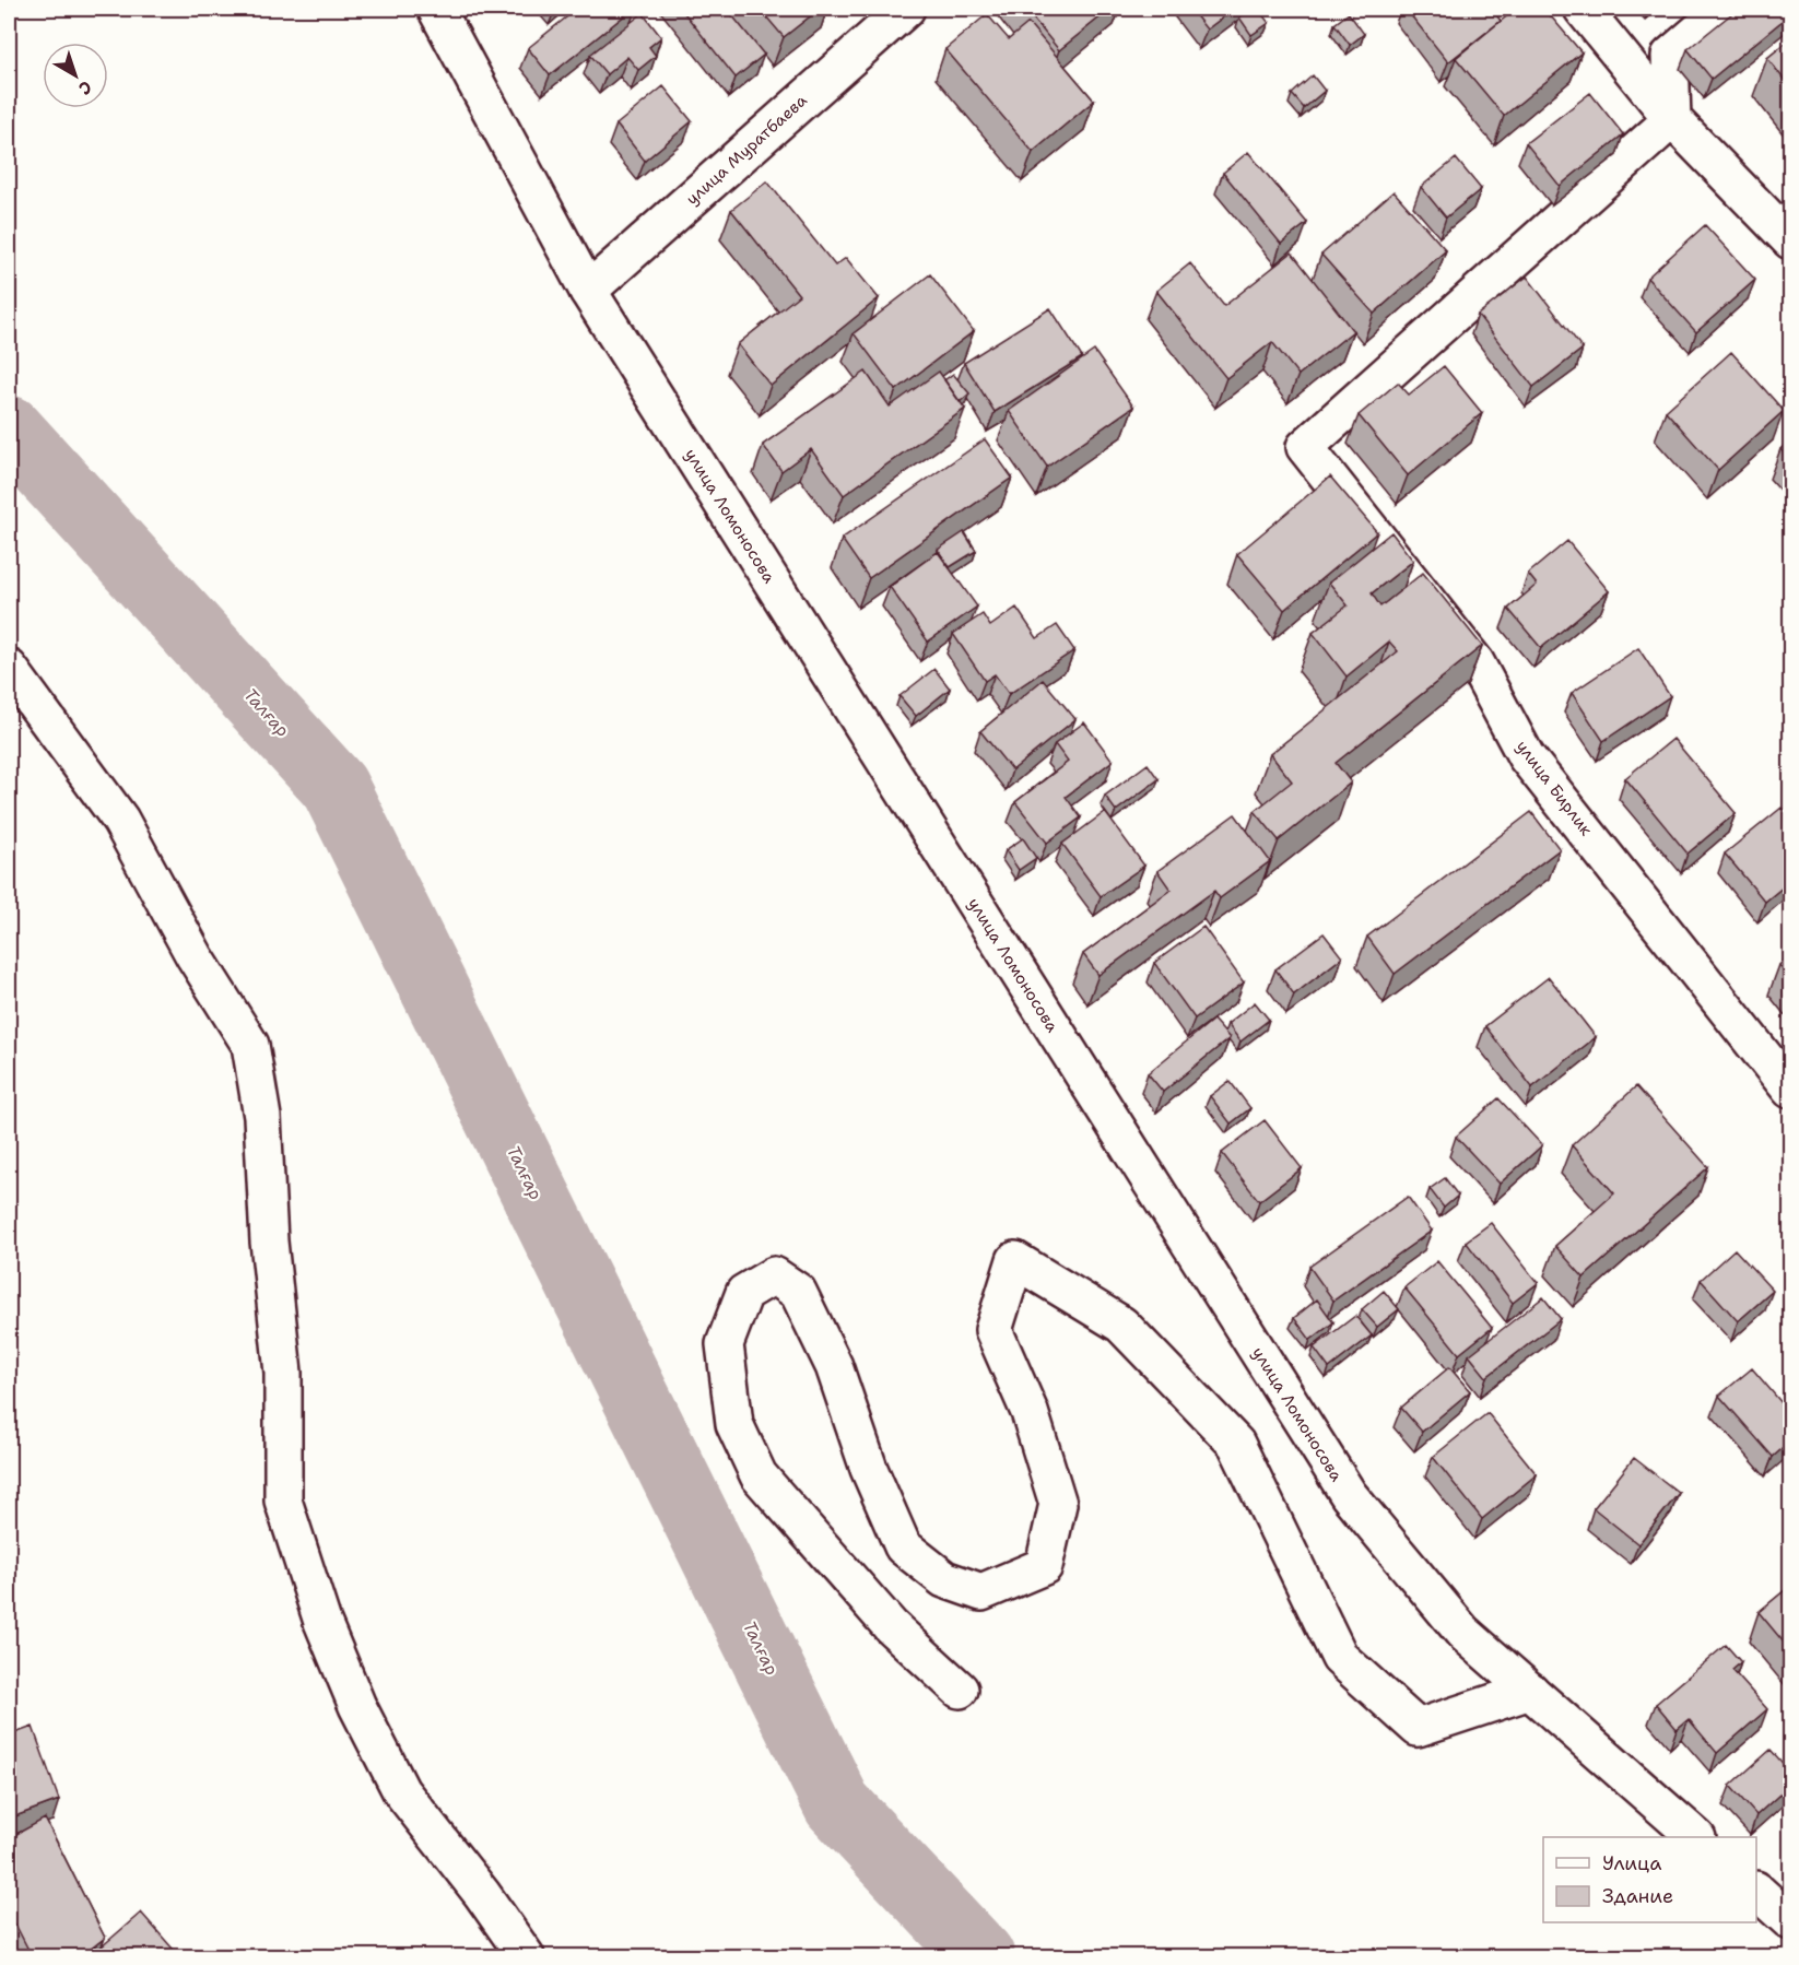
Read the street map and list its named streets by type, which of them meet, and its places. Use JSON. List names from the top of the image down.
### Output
{
  "streets": {
    "street": ["улица Муратбаева", "улица Ломоносова", "улица Бирлик"]
  },
  "crossings": [
    ["улица Муратбаева", "улица Ломоносова"]
  ],
  "water": ["Талғар"],
  "legend": ["Улица", "Здание"],
  "north": "bottom right"
}
